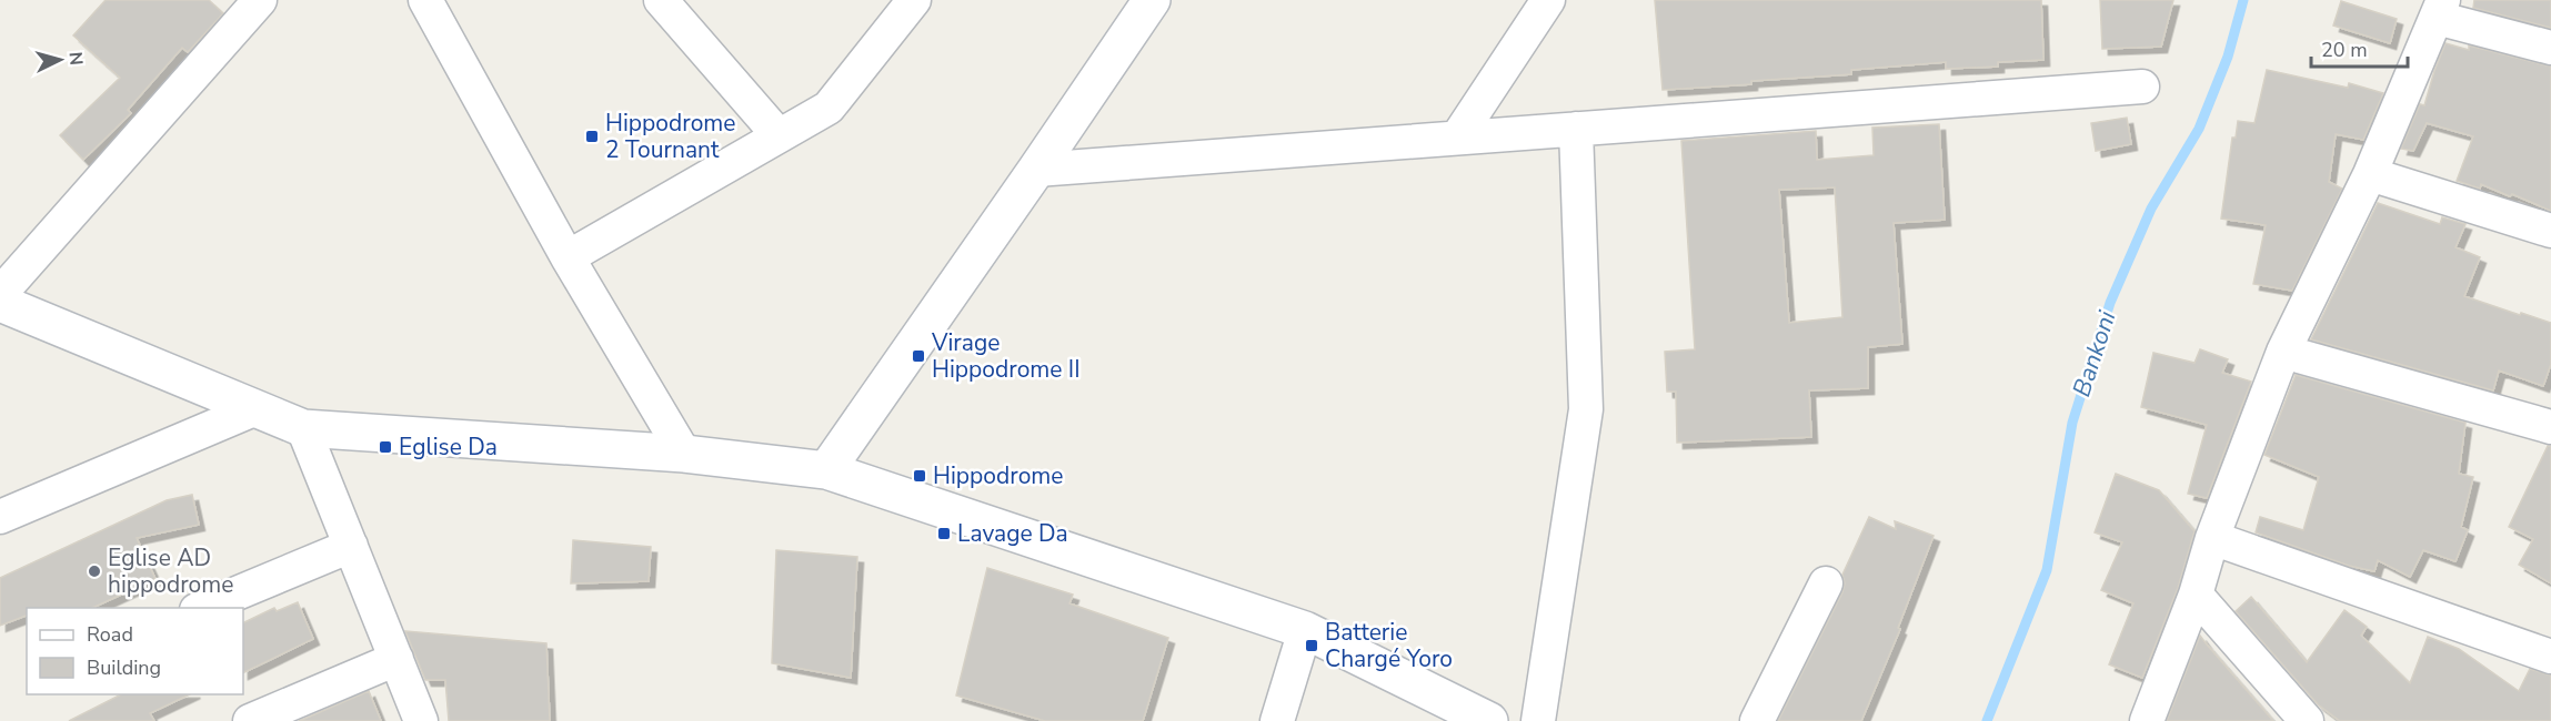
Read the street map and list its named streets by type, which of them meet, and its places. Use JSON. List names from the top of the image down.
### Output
{
  "water": ["Bankoni"],
  "places": {
    "transit": [
      "Hippodrome 2 Tournant",
      "Virage Hippodrome II",
      "Eglise Da",
      "Hippodrome",
      "Lavage Da",
      "Batterie Chargé Yoro"
    ],
    "other": ["Eglise AD hippodrome"]
  },
  "legend": ["Road", "Building"],
  "scale_bar": "20 m",
  "north": "right"
}
